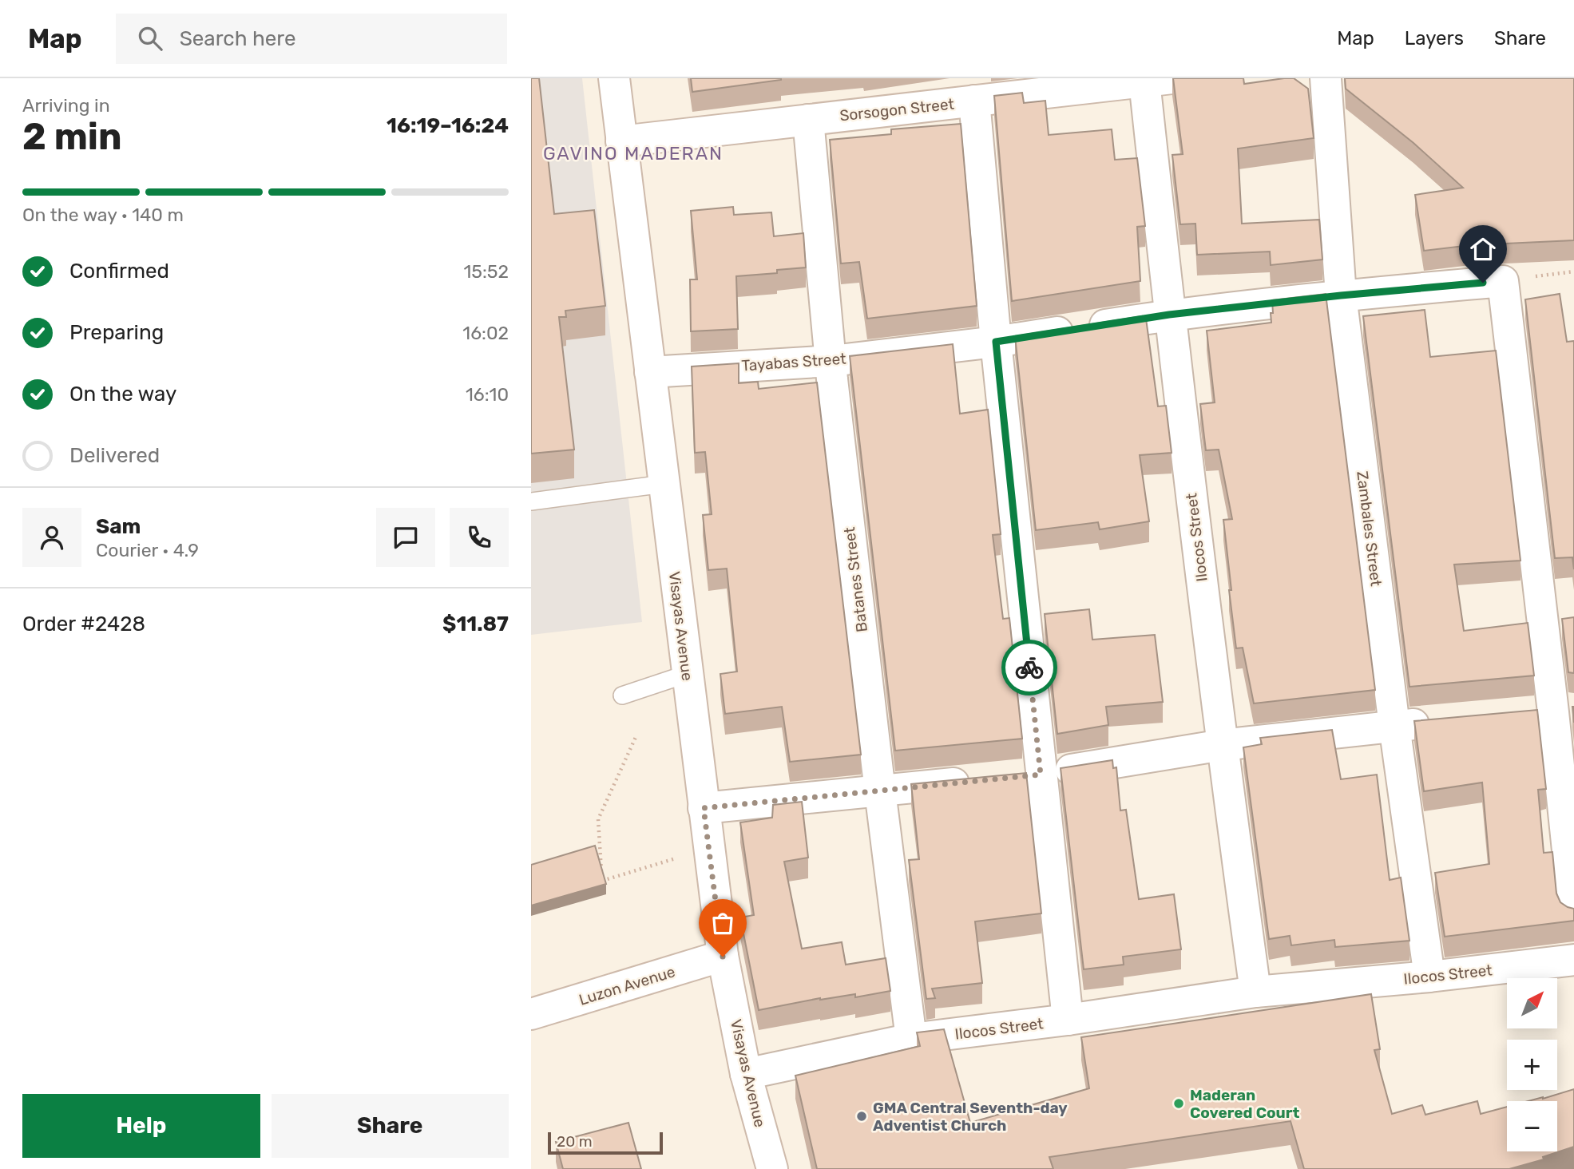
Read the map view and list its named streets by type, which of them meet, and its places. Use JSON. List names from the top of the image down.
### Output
{
  "streets": {
    "street": [
      "Sorsogon Street",
      "Tayabas Street",
      "Zambales Street",
      "Ilocos Street",
      "Batanes Street",
      "Visayas Avenue",
      "Luzon Avenue"
    ]
  },
  "crossings": [
    ["Sorsogon Street", "Ilocos Street"],
    ["Sorsogon Street", "Batanes Street"],
    ["Sorsogon Street", "Visayas Avenue"],
    ["Tayabas Street", "Zambales Street"],
    ["Tayabas Street", "Ilocos Street"],
    ["Tayabas Street", "Batanes Street"],
    ["Tayabas Street", "Visayas Avenue"],
    ["Zambales Street", "Ilocos Street"],
    ["Ilocos Street", "Batanes Street"],
    ["Ilocos Street", "Visayas Avenue"],
    ["Visayas Avenue", "Luzon Avenue"]
  ],
  "districts": ["GAVINO MADERAN"],
  "places": ["Maderan Covered Court", "GMA Central Seventh-day Adventist Church"],
  "scale_bar": "20 m",
  "north": "top right",
  "page": {
    "header": "Map",
    "search": "Search here",
    "nav": ["Map", "Layers", "Share"],
    "heading": ["2 min", "Arriving in", "16:19–16:24"],
    "panel": [
      "Sam",
      "Courier · 4.9",
      "Order #2428",
      "$11.87"
    ],
    "bar": "On the way · 140 m",
    "list": [
      ["Confirmed", "15:52"],
      ["Preparing", "16:02"],
      ["On the way", "16:10"],
      "Delivered"
    ],
    "map_buttons": ["+", "−"],
    "buttons": ["Help", "Share"],
    "scale": "20 m"
  }
}
